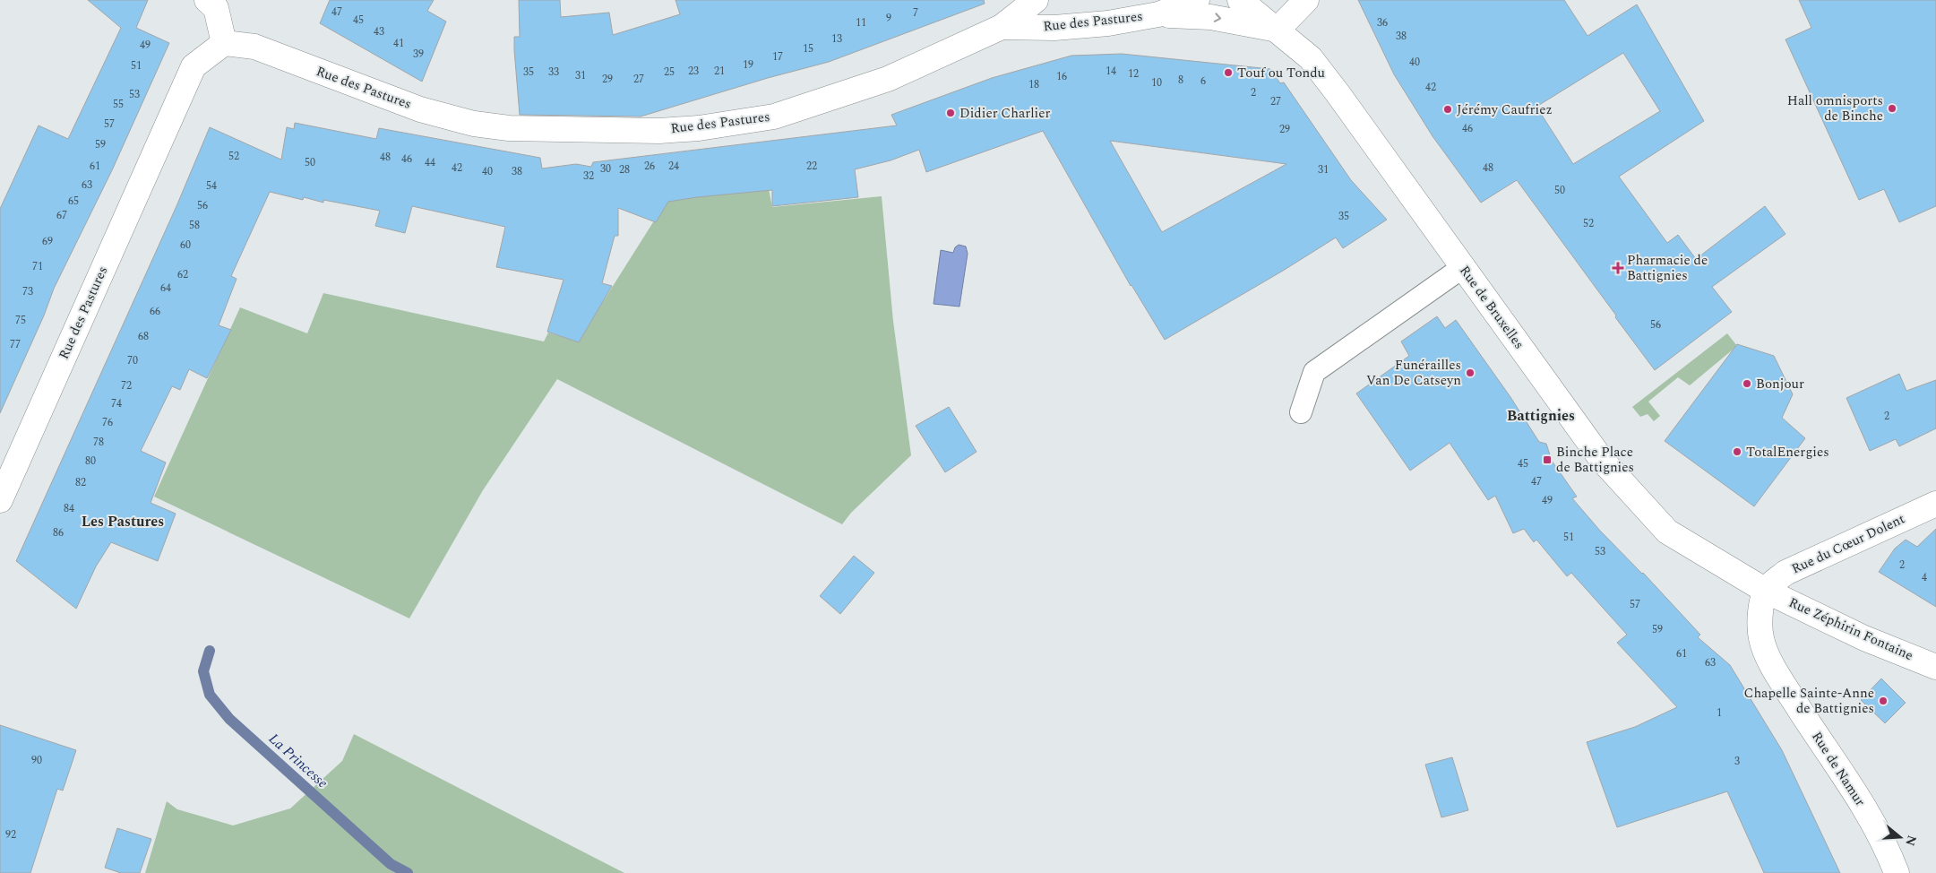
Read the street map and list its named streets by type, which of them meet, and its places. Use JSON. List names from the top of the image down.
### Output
{
  "streets": {
    "street": [
      "Rue des Pastures",
      "Rue de Bruxelles",
      "Rue du Cœur Dolent",
      "Rue Zéphirin Fontaine",
      "Rue de Namur"
    ]
  },
  "crossings": [
    ["Rue des Pastures", "Rue de Bruxelles"],
    ["Rue de Bruxelles", "Rue du Cœur Dolent"],
    ["Rue de Bruxelles", "Rue Zéphirin Fontaine"],
    ["Rue de Bruxelles", "Rue de Namur"],
    ["Rue du Cœur Dolent", "Rue Zéphirin Fontaine"],
    ["Rue du Cœur Dolent", "Rue de Namur"],
    ["Rue Zéphirin Fontaine", "Rue de Namur"]
  ],
  "districts": ["Battignies", "Les Pastures"],
  "water": ["La Princesse"],
  "places": {
    "other": [
      "Touf ou Tondu",
      "Hall omnisports de Binche",
      "Jérémy Caufriez",
      "Didier Charlier",
      "Funérailles Van De Catseyn",
      "Bonjour",
      "TotalEnergies",
      "Chapelle Sainte-Anne de Battignies"
    ],
    "health": ["Pharmacie de Battignies"],
    "transit": ["Binche Place de Battignies"]
  },
  "house_numbers": [
    "47",
    "7",
    "9",
    "45",
    "11",
    "36",
    "43",
    "38",
    "13",
    "41",
    "49",
    "15",
    "39",
    "17",
    "40",
    "19",
    "51",
    "23",
    "21",
    "14",
    "35",
    "33",
    "25",
    "12",
    "31",
    "16",
    "29",
    "27",
    "8",
    "6",
    "10",
    "18",
    "42",
    "2",
    "53",
    "27",
    "55",
    "57",
    "46",
    "29",
    "59",
    "52",
    "48",
    "46",
    "50",
    "44",
    "61",
    "26",
    "24",
    "22",
    "42",
    "48",
    "30",
    "28",
    "31",
    "40",
    "38",
    "32",
    "63",
    "54",
    "50",
    "65",
    "56",
    "67",
    "35",
    "52",
    "58",
    "69",
    "60",
    "71",
    "62",
    "64",
    "73",
    "66",
    "75",
    "56",
    "68",
    "77",
    "70",
    "72",
    "74",
    "2",
    "76",
    "78",
    "80",
    "45",
    "47",
    "82",
    "49",
    "84",
    "86",
    "51",
    "53",
    "2",
    "4",
    "57",
    "59",
    "61",
    "63",
    "1",
    "90",
    "3",
    "92"
  ],
  "north": "right"
}
